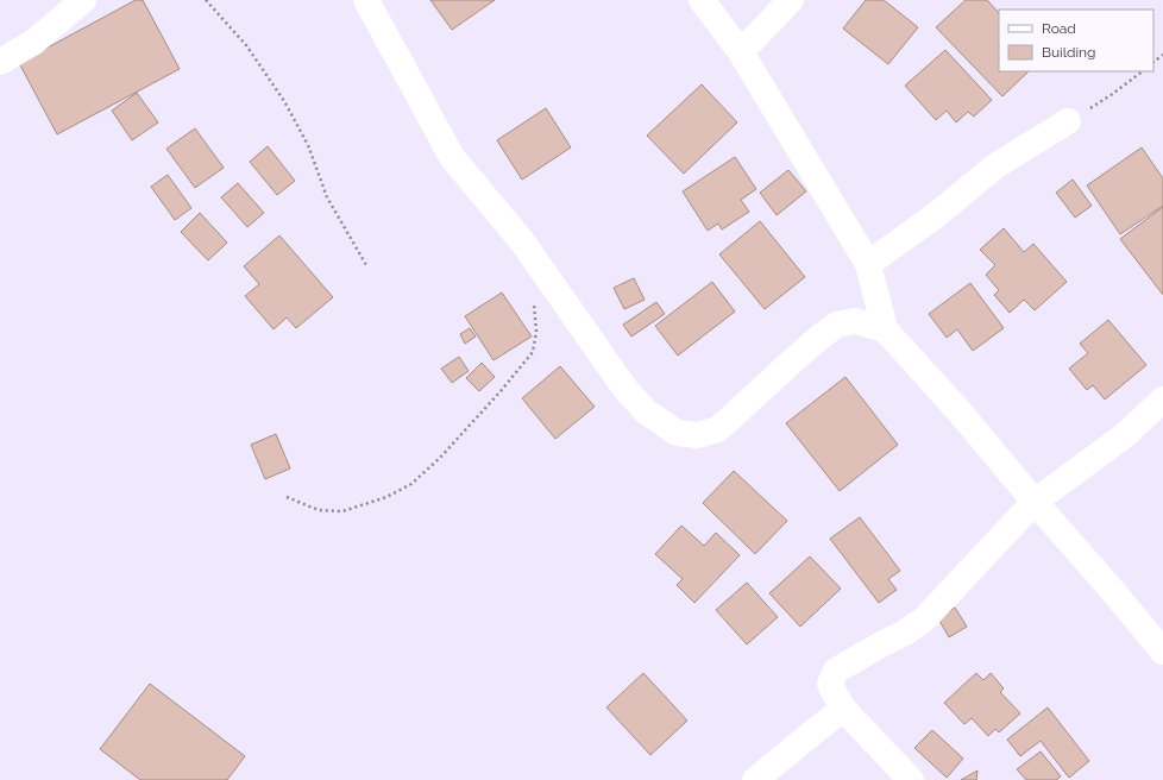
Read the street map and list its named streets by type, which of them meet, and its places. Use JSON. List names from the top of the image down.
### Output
{
  "legend": ["Road", "Building"]
}
